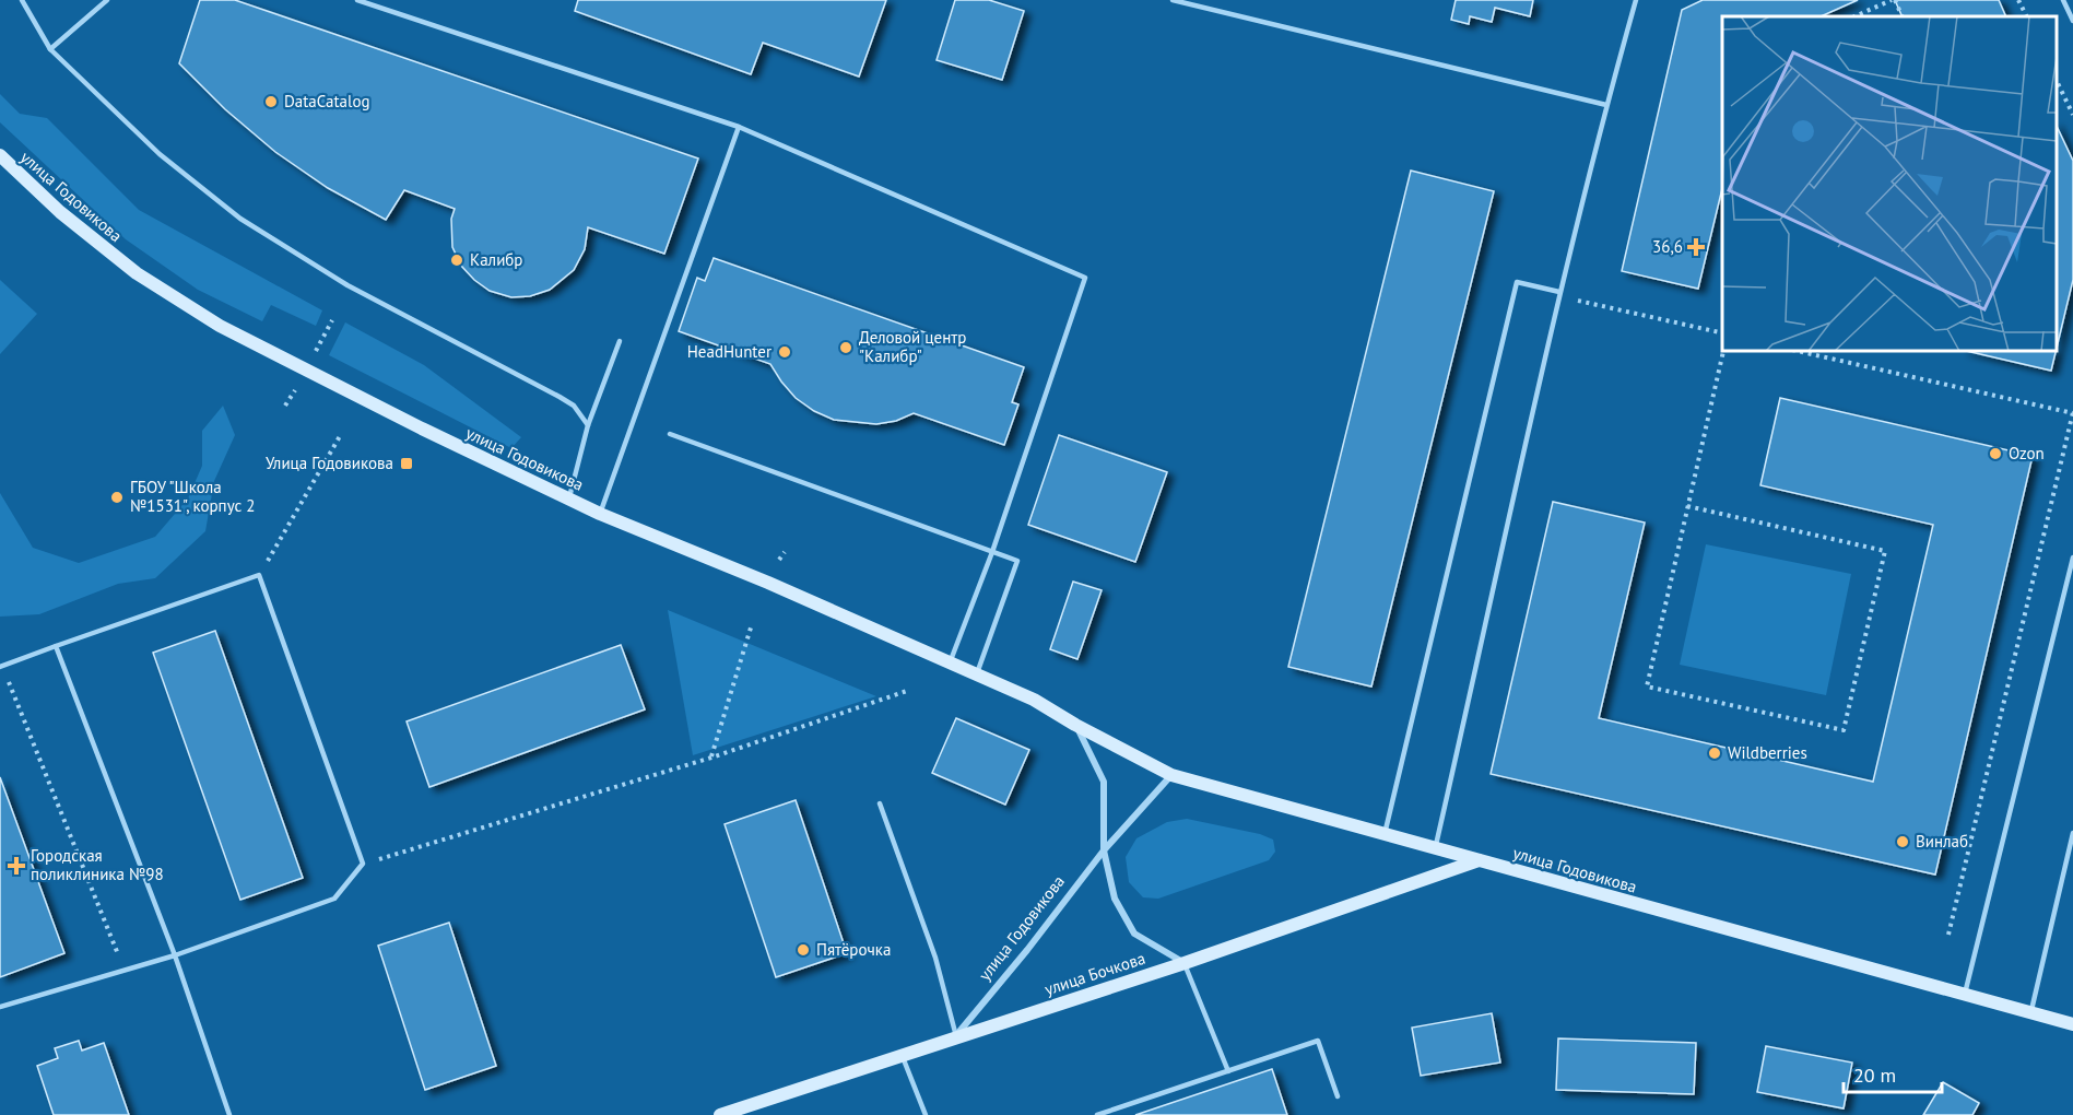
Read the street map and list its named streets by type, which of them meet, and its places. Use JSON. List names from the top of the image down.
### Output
{
  "streets": {
    "street": ["улица Годовикова", "улица Бочкова"]
  },
  "crossings": [
    ["улица Годовикова", "улица Бочкова"]
  ],
  "places": {
    "other": [
      "DataCatalog",
      "Калибр",
      "Деловой центр \"Калибр\"",
      "HeadHunter",
      "Ozon",
      "ГБОУ \"Школа №1531\", корпус 2",
      "Wildberries",
      "Винлаб",
      "Пятёрочка"
    ],
    "health": ["36,6", "Городская поликлиника №98"],
    "transit": ["Улица Годовикова"]
  },
  "scale_bar": "20 m"
}
